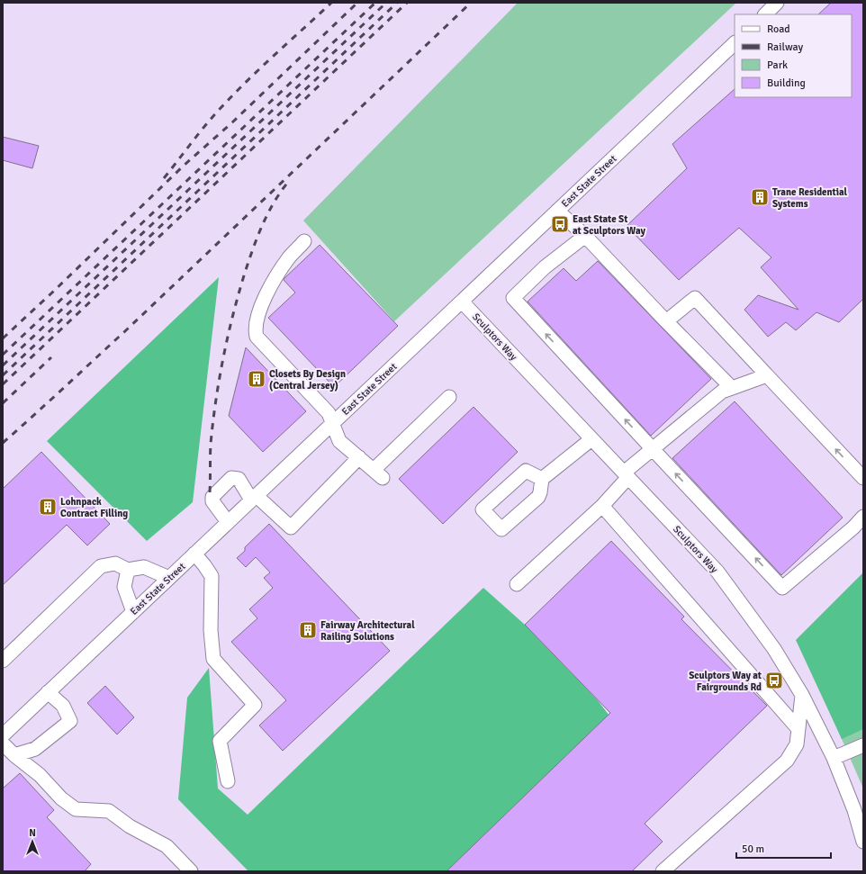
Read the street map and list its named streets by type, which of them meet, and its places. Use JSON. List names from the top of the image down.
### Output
{
  "streets": {
    "street": ["East State Street", "Sculptors Way"]
  },
  "crossings": [
    ["East State Street", "Sculptors Way"]
  ],
  "places": {
    "building": [
      "Trane Residential Systems",
      "Closets By Design (Central Jersey)",
      "Lohnpack Contract Filling",
      "Fairway Architectural Railing Solutions"
    ],
    "bus stop": ["East State St at Sculptors Way", "Sculptors Way at Fairgrounds Rd"]
  },
  "legend": [
    "Road",
    "Railway",
    "Park",
    "Building"
  ],
  "scale_bar": "50 m",
  "north": "top"
}
